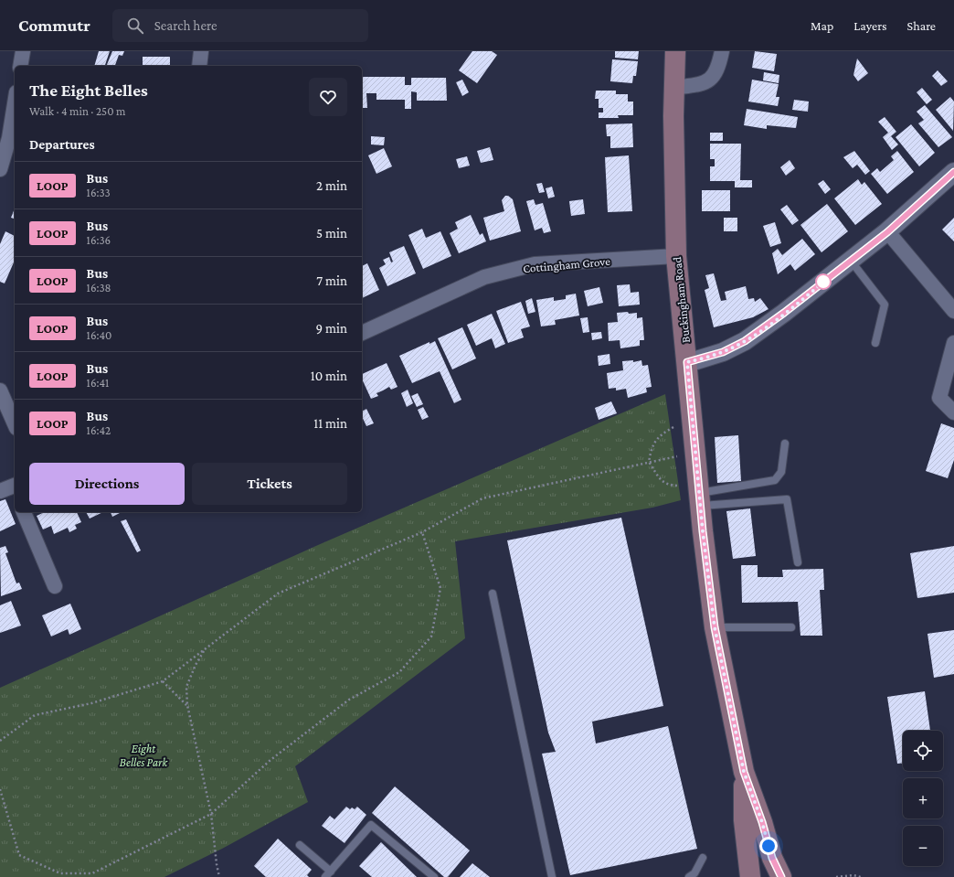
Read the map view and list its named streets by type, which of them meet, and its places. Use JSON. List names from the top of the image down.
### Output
{
  "streets": {
    "main road": ["Buckingham Road"],
    "street": ["Cottingham Grove"]
  },
  "crossings": [
    ["Cottingham Grove", "Buckingham Road"]
  ],
  "parks": ["Eight Belles Park"],
  "lines": ["bus line LOOP"],
  "page": {
    "header": "Commutr",
    "search": "Search here",
    "nav": ["Map", "Layers", "Share"],
    "heading": [
      ["The Eight Belles", "Walk · 4 min · 250 m"],
      "Departures"
    ],
    "list": [
      {
        "mark": "LOOP",
        "name": "Bus",
        "note": "16:33",
        "value": "2 min"
      },
      {
        "mark": "LOOP",
        "name": "Bus",
        "note": "16:36",
        "value": "5 min"
      },
      {
        "mark": "LOOP",
        "name": "Bus",
        "note": "16:38",
        "value": "7 min"
      },
      {
        "mark": "LOOP",
        "name": "Bus",
        "note": "16:40",
        "value": "9 min"
      },
      {
        "mark": "LOOP",
        "name": "Bus",
        "note": "16:41",
        "value": "10 min"
      },
      {
        "mark": "LOOP",
        "name": "Bus",
        "note": "16:42",
        "value": "11 min"
      }
    ],
    "buttons": ["Directions", "Tickets"],
    "map_buttons": ["+", "−"]
  }
}
